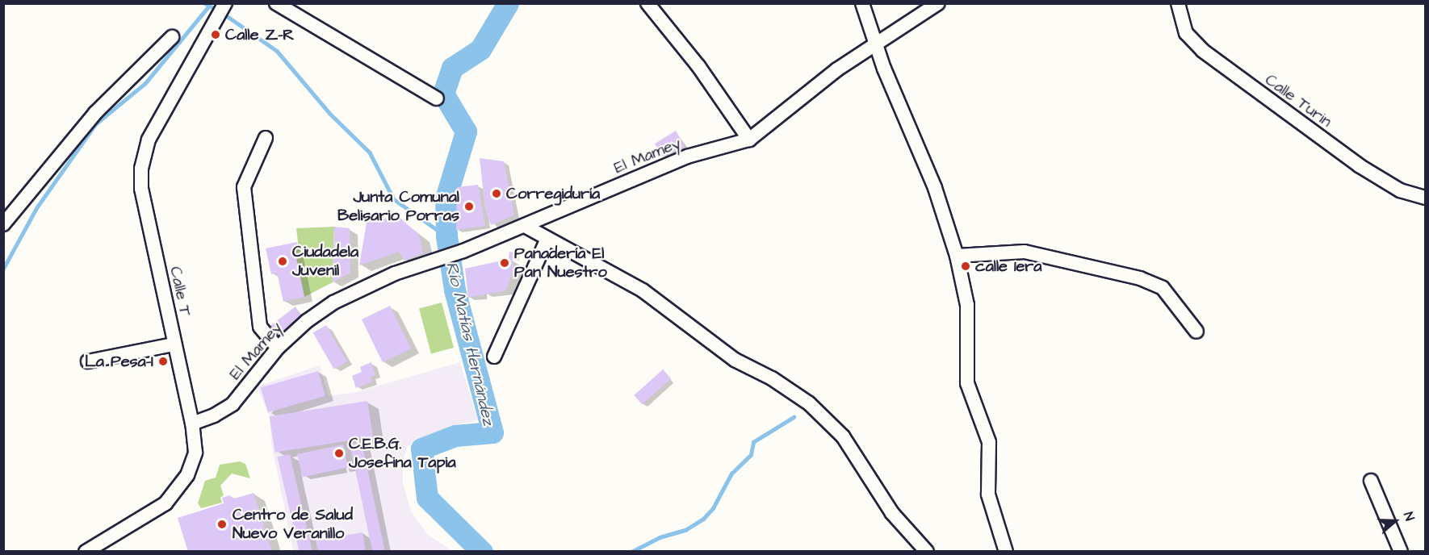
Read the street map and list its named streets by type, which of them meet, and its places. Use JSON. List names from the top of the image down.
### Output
{
  "streets": {
    "street": ["Calle Turin", "El Mamey", "Calle T"]
  },
  "crossings": [
    ["El Mamey", "Calle T"]
  ],
  "water": ["Río Matías Hernández"],
  "places": [
    "Calle Z-R",
    "Corregiduría",
    "Junta Comunal Belisario Porras",
    "Ciudadela Juvenil",
    "Panadería El Pan Nuestro",
    "calle 1era",
    "La Pesa-I",
    "C.E.B.G. Josefina Tapia",
    "Centro de Salud Nuevo Veranillo"
  ],
  "north": "right"
}
